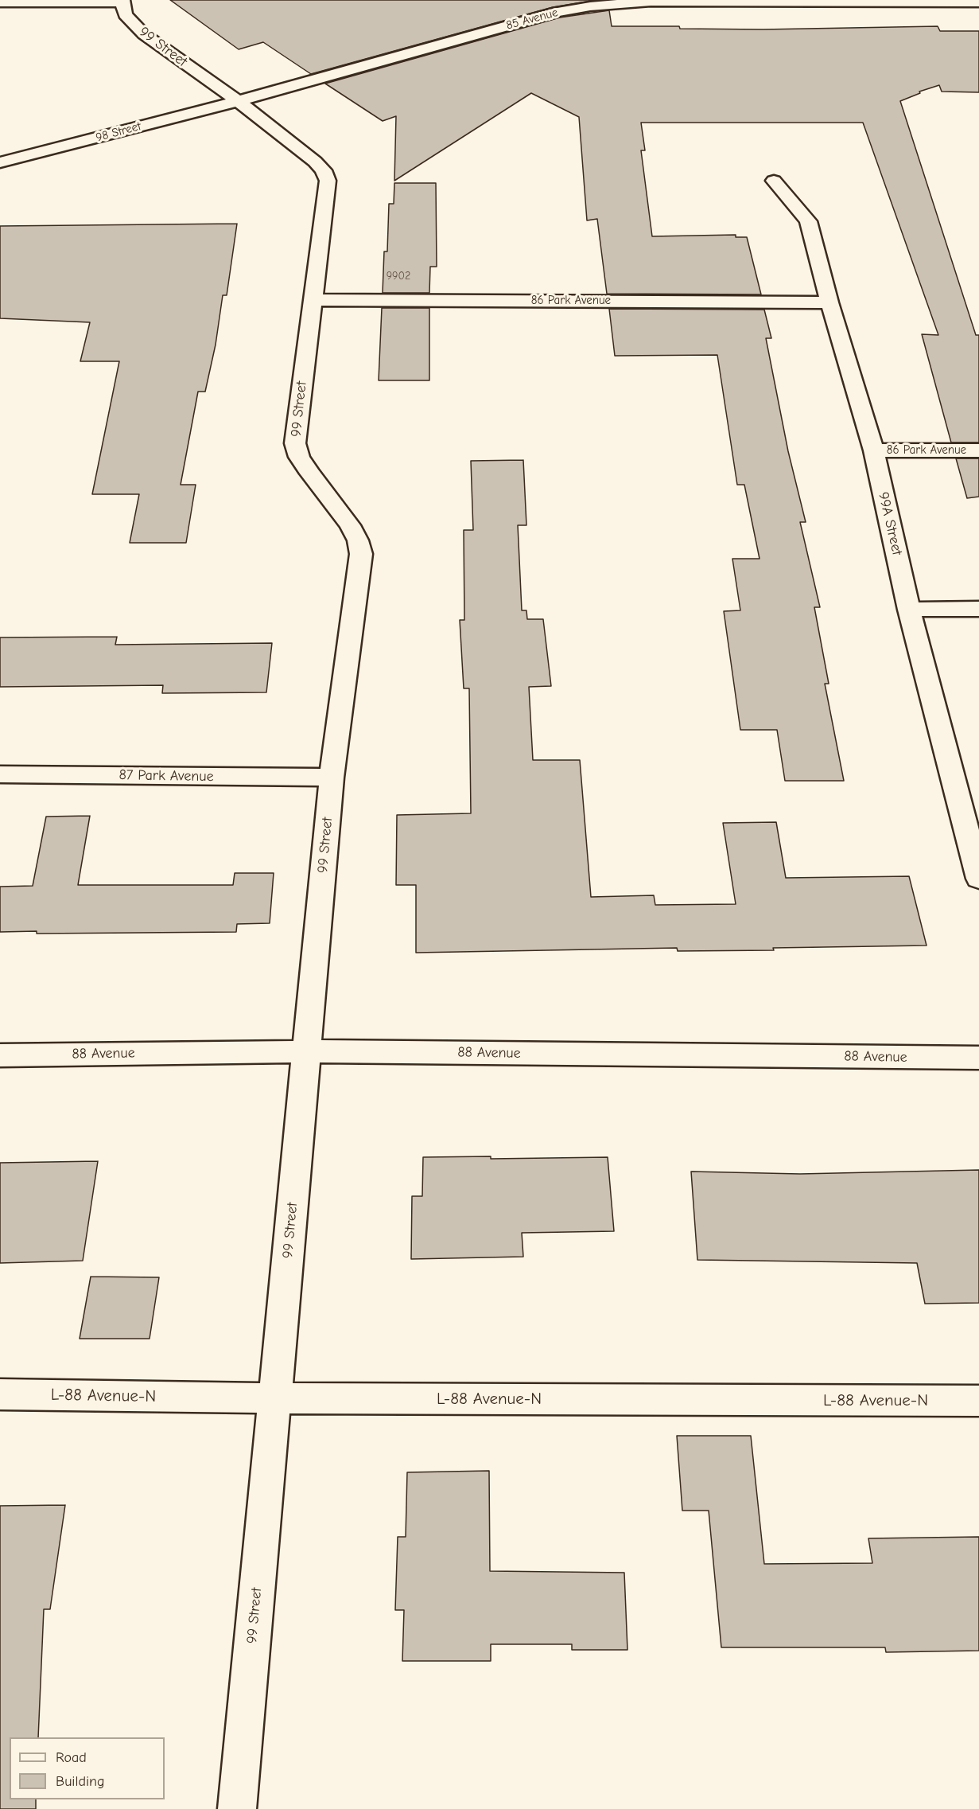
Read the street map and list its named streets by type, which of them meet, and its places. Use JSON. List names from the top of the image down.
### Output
{
  "streets": {
    "street": [
      "85 Avenue",
      "99 Street",
      "98 Street",
      "86 Park Avenue",
      "99A Street",
      "87 Park Avenue",
      "88 Avenue",
      "L-88 Avenue-N"
    ]
  },
  "crossings": [
    ["85 Avenue", "99 Street"],
    ["85 Avenue", "98 Street"],
    ["99 Street", "98 Street"],
    ["99 Street", "86 Park Avenue"],
    ["99 Street", "87 Park Avenue"],
    ["99 Street", "88 Avenue"],
    ["99 Street", "L-88 Avenue-N"],
    ["86 Park Avenue", "99A Street"]
  ],
  "house_numbers": ["9902"],
  "legend": ["Road", "Building"]
}
